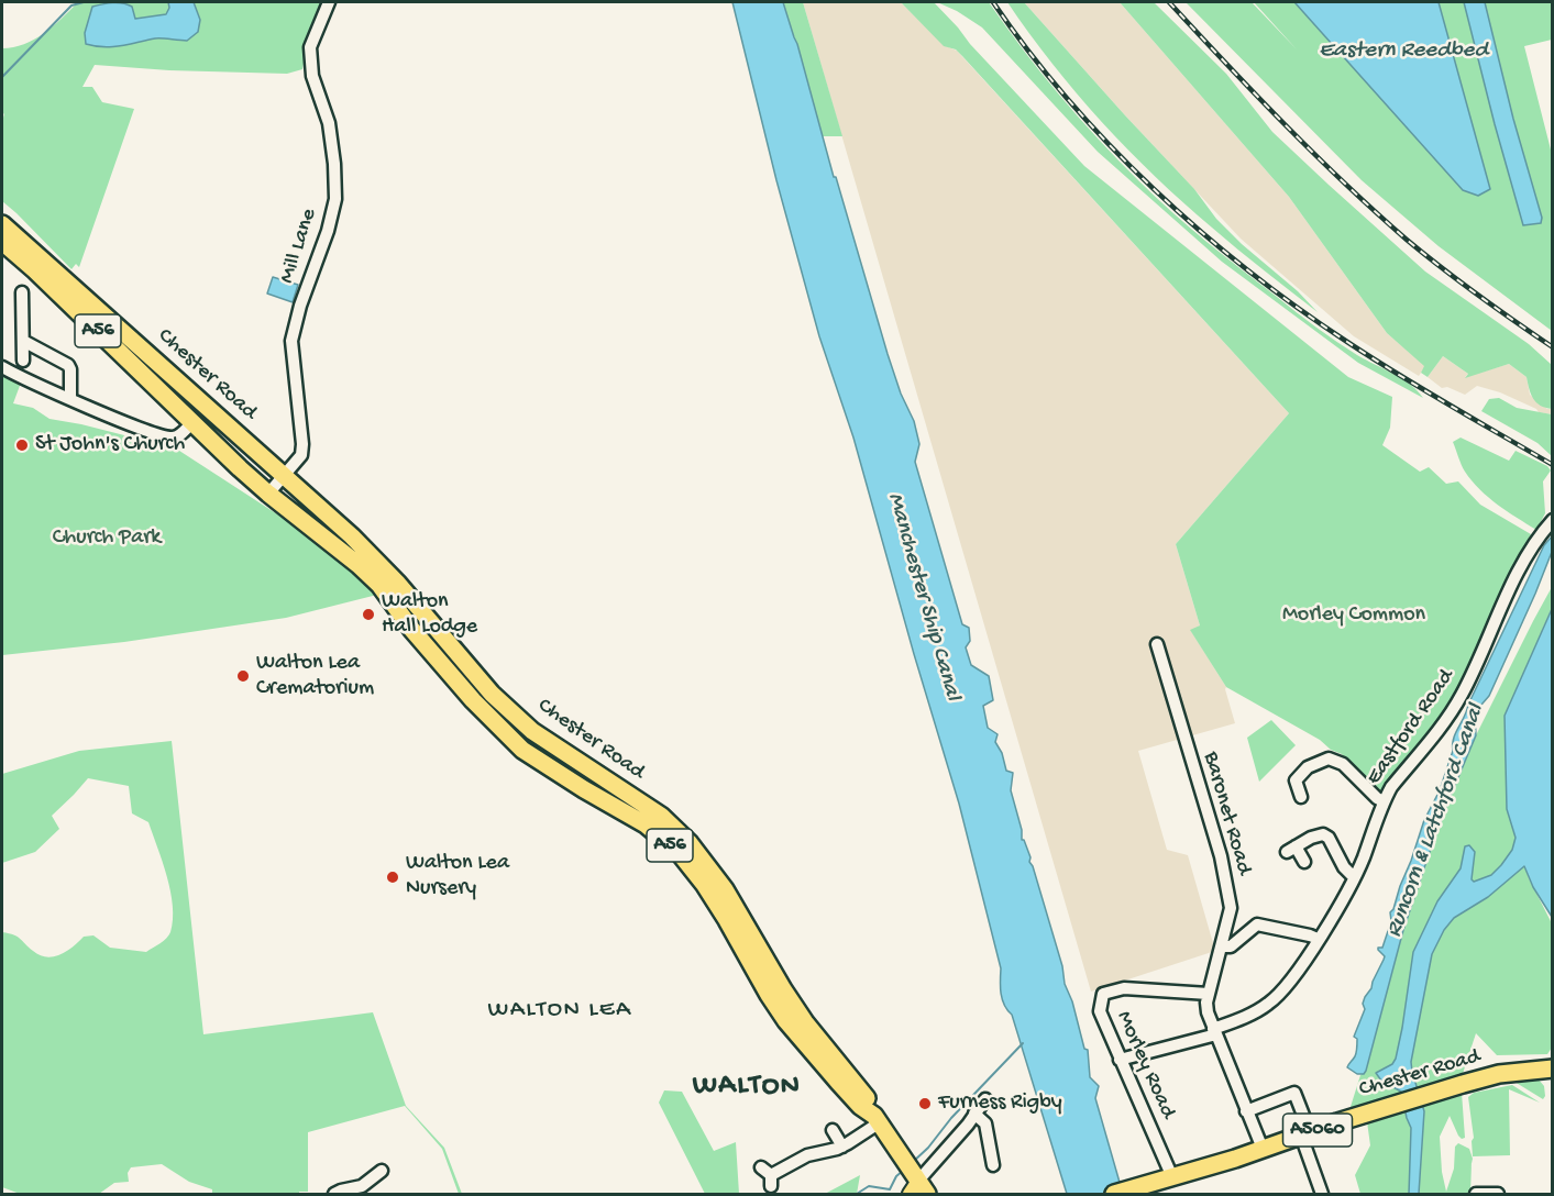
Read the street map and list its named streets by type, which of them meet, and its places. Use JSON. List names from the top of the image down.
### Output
{
  "streets": {
    "highway": ["A56", "Chester Road", "A5060"],
    "street": [
      "Mill Lane",
      "Eastford Road",
      "Baronet Road",
      "Morley Road"
    ]
  },
  "crossings": [
    ["Mill Lane", "Chester Road"],
    ["Chester Road", "Baronet Road"],
    ["Chester Road", "Morley Road"],
    ["Eastford Road", "Baronet Road"],
    ["Eastford Road", "Morley Road"],
    ["Baronet Road", "Morley Road"]
  ],
  "districts": ["WALTON LEA", "WALTON"],
  "water": ["Eastern Reedbed", "Manchester Ship Canal", "Runcorn & Latchford Canal"],
  "parks": ["Church Park", "Morley Common"],
  "places": [
    "St John's Church",
    "Walton Hall Lodge",
    "Walton Lea Crematorium",
    "Walton Lea Nursery",
    "Furness Rigby"
  ]
}
